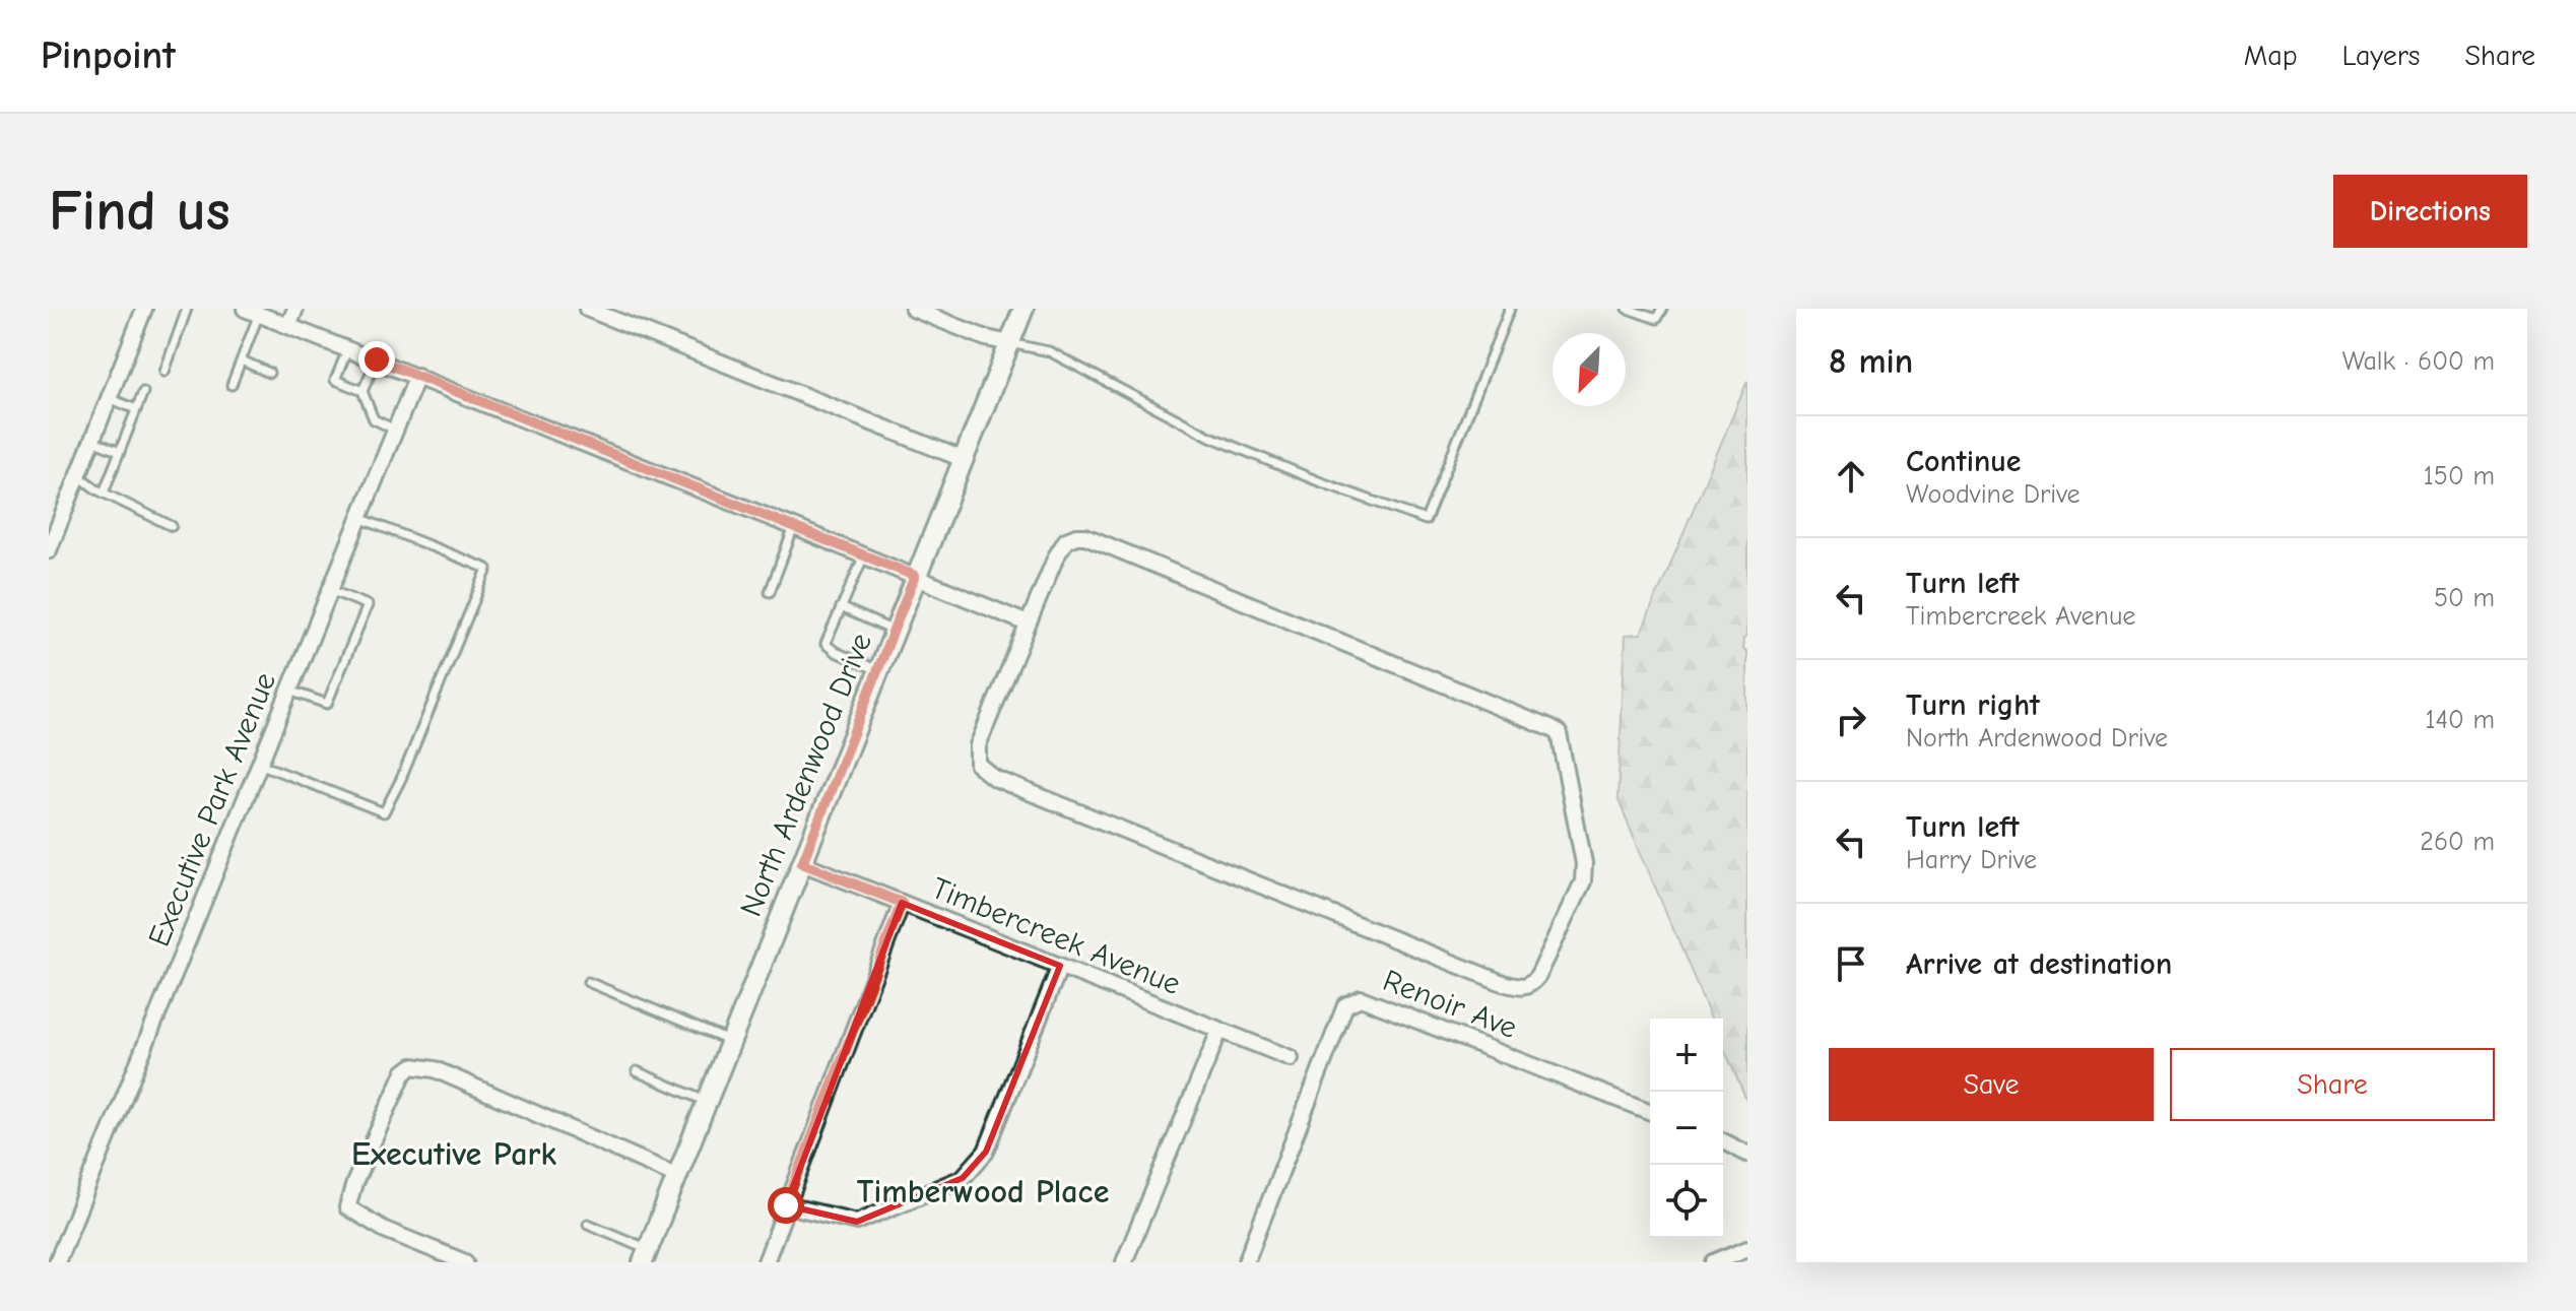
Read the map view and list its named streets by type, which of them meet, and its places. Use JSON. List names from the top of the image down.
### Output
{
  "streets": {
    "street": [
      "North Ardenwood Drive",
      "Executive Park Avenue",
      "Timbercreek Avenue",
      "Renoir Ave"
    ]
  },
  "crossings": [
    ["North Ardenwood Drive", "Timbercreek Avenue"]
  ],
  "districts": ["Executive Park", "Timberwood Place"],
  "north": "bottom left",
  "page": {
    "header": "Pinpoint",
    "nav": ["Map", "Layers", "Share"],
    "buttons": [
      "Directions",
      ["Save", "Share"]
    ],
    "title": "Find us",
    "heading": ["8 min", "Walk · 600 m"],
    "list": [
      ["Continue", "Woodvine Drive", "150 m"],
      ["Turn left", "Timbercreek Avenue", "50 m"],
      ["Turn right", "North Ardenwood Drive", "140 m"],
      ["Turn left", "Harry Drive", "260 m"],
      "Arrive at destination"
    ],
    "map_buttons": ["+", "−"]
  }
}
